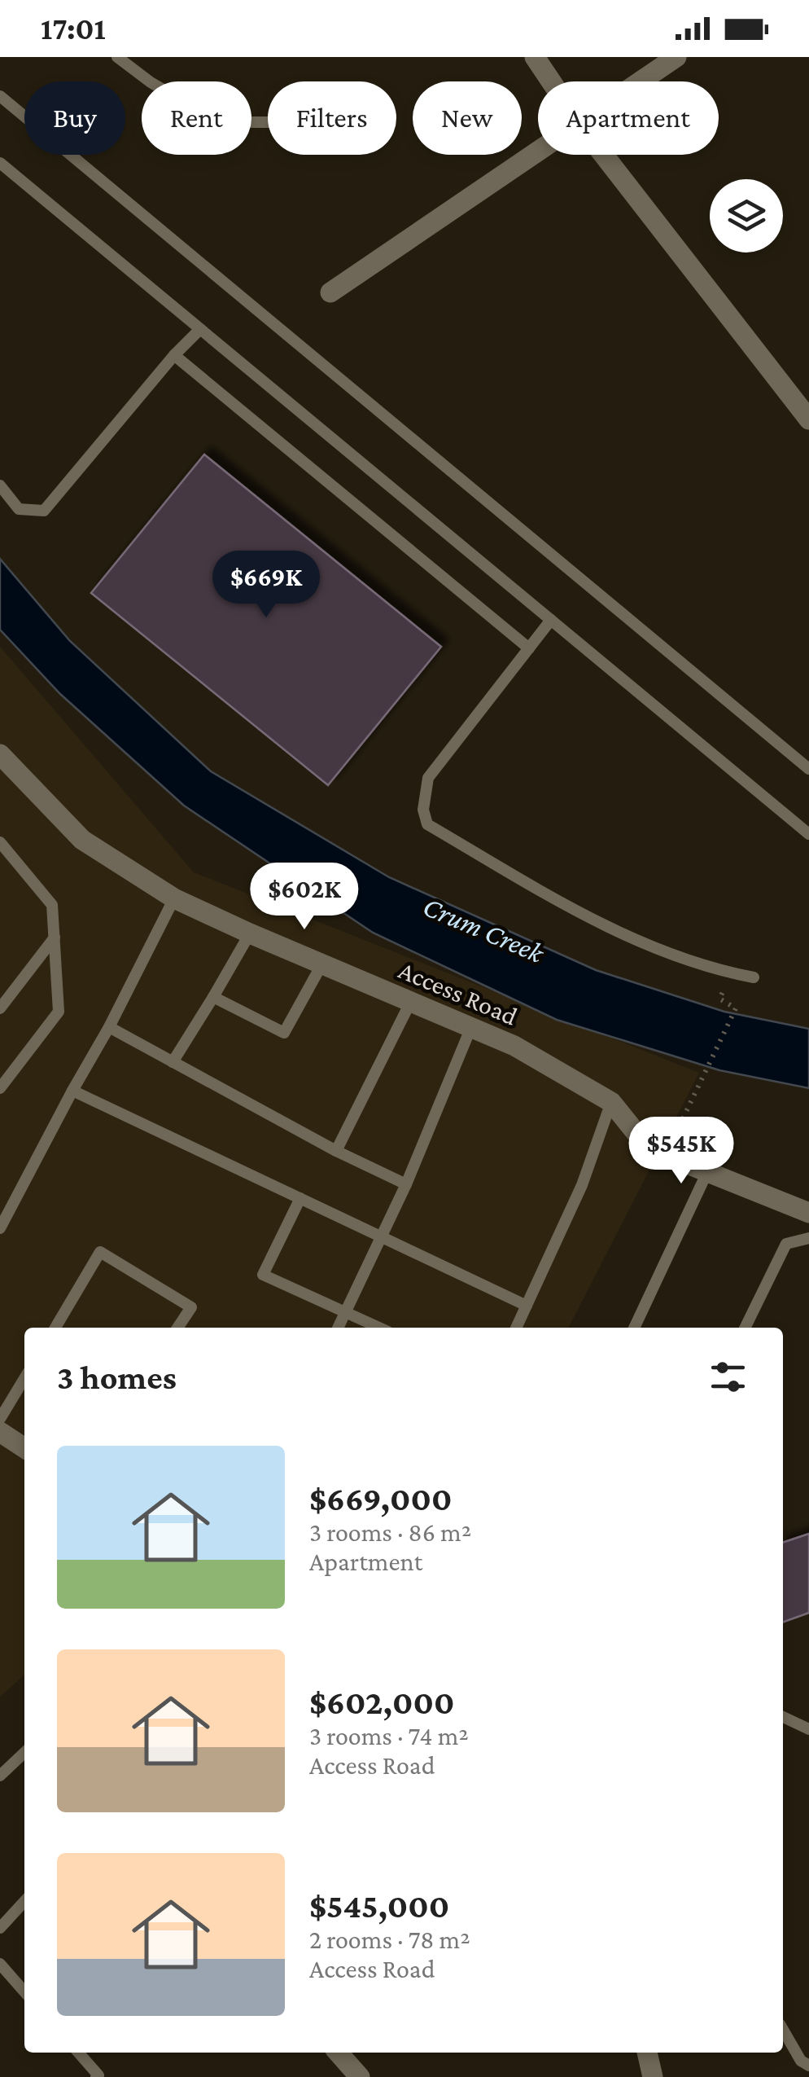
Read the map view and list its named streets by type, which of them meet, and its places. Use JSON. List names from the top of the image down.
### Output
{
  "streets": {
    "street": ["Access Road"]
  },
  "water": ["Crum Creek"],
  "page": {
    "status": "17:01",
    "chip": [
      "Buy",
      "Rent",
      "Filters",
      "New",
      "Apartment"
    ],
    "price": ["$669K", "$602K", "$545K"],
    "heading": "3 homes",
    "list": [
      {
        "name": "$669,000",
        "note": "3 rooms · 86 m² · Apartment"
      },
      {
        "name": "$602,000",
        "note": "3 rooms · 74 m² · Access Road"
      },
      {
        "name": "$545,000",
        "note": "2 rooms · 78 m² · Access Road"
      }
    ]
  }
}
